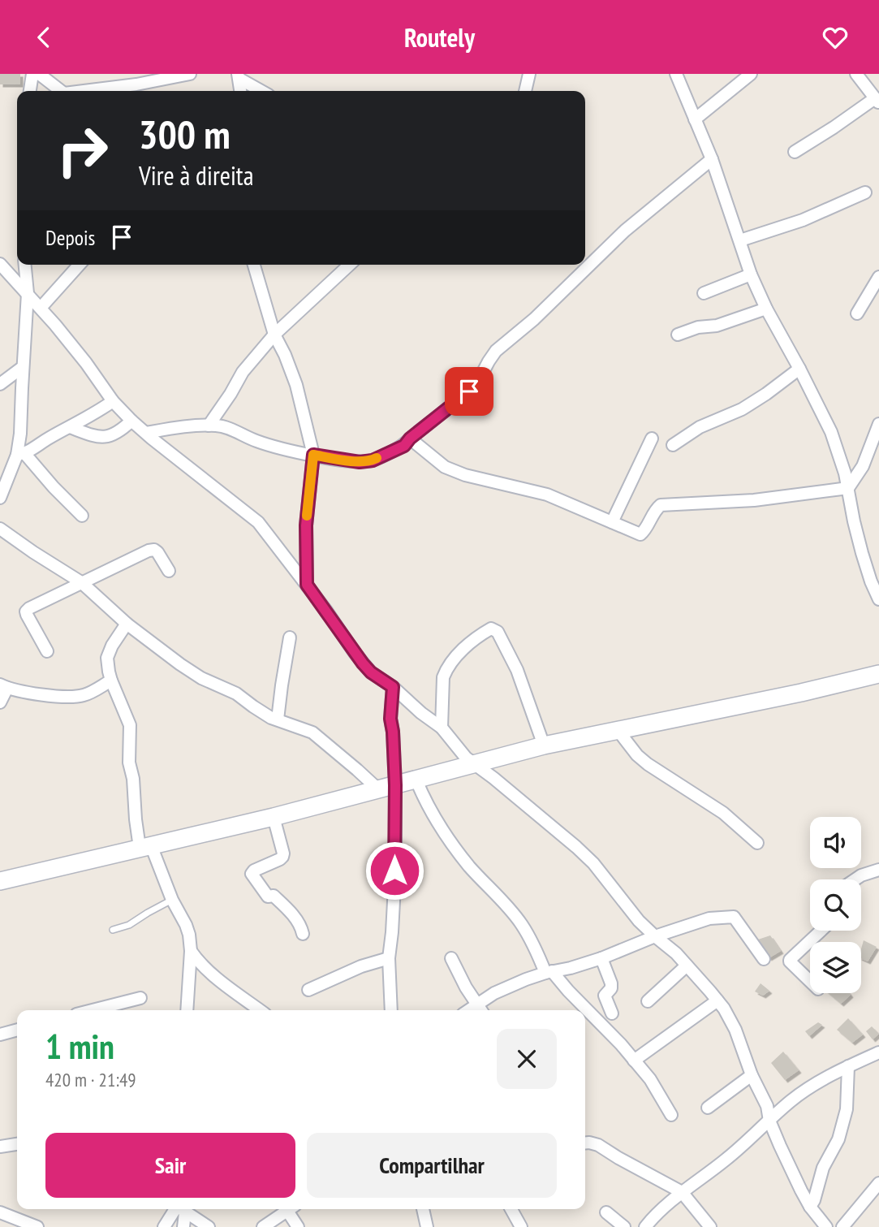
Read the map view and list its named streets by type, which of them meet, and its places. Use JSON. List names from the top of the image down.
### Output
{
  "page": {
    "header": "Routely",
    "turn": ["300 m", "Vire à direita"],
    "then": "Depois",
    "heading": ["1 min", "420 m · 21:49"],
    "buttons": ["Sair", "Compartilhar"]
  }
}
